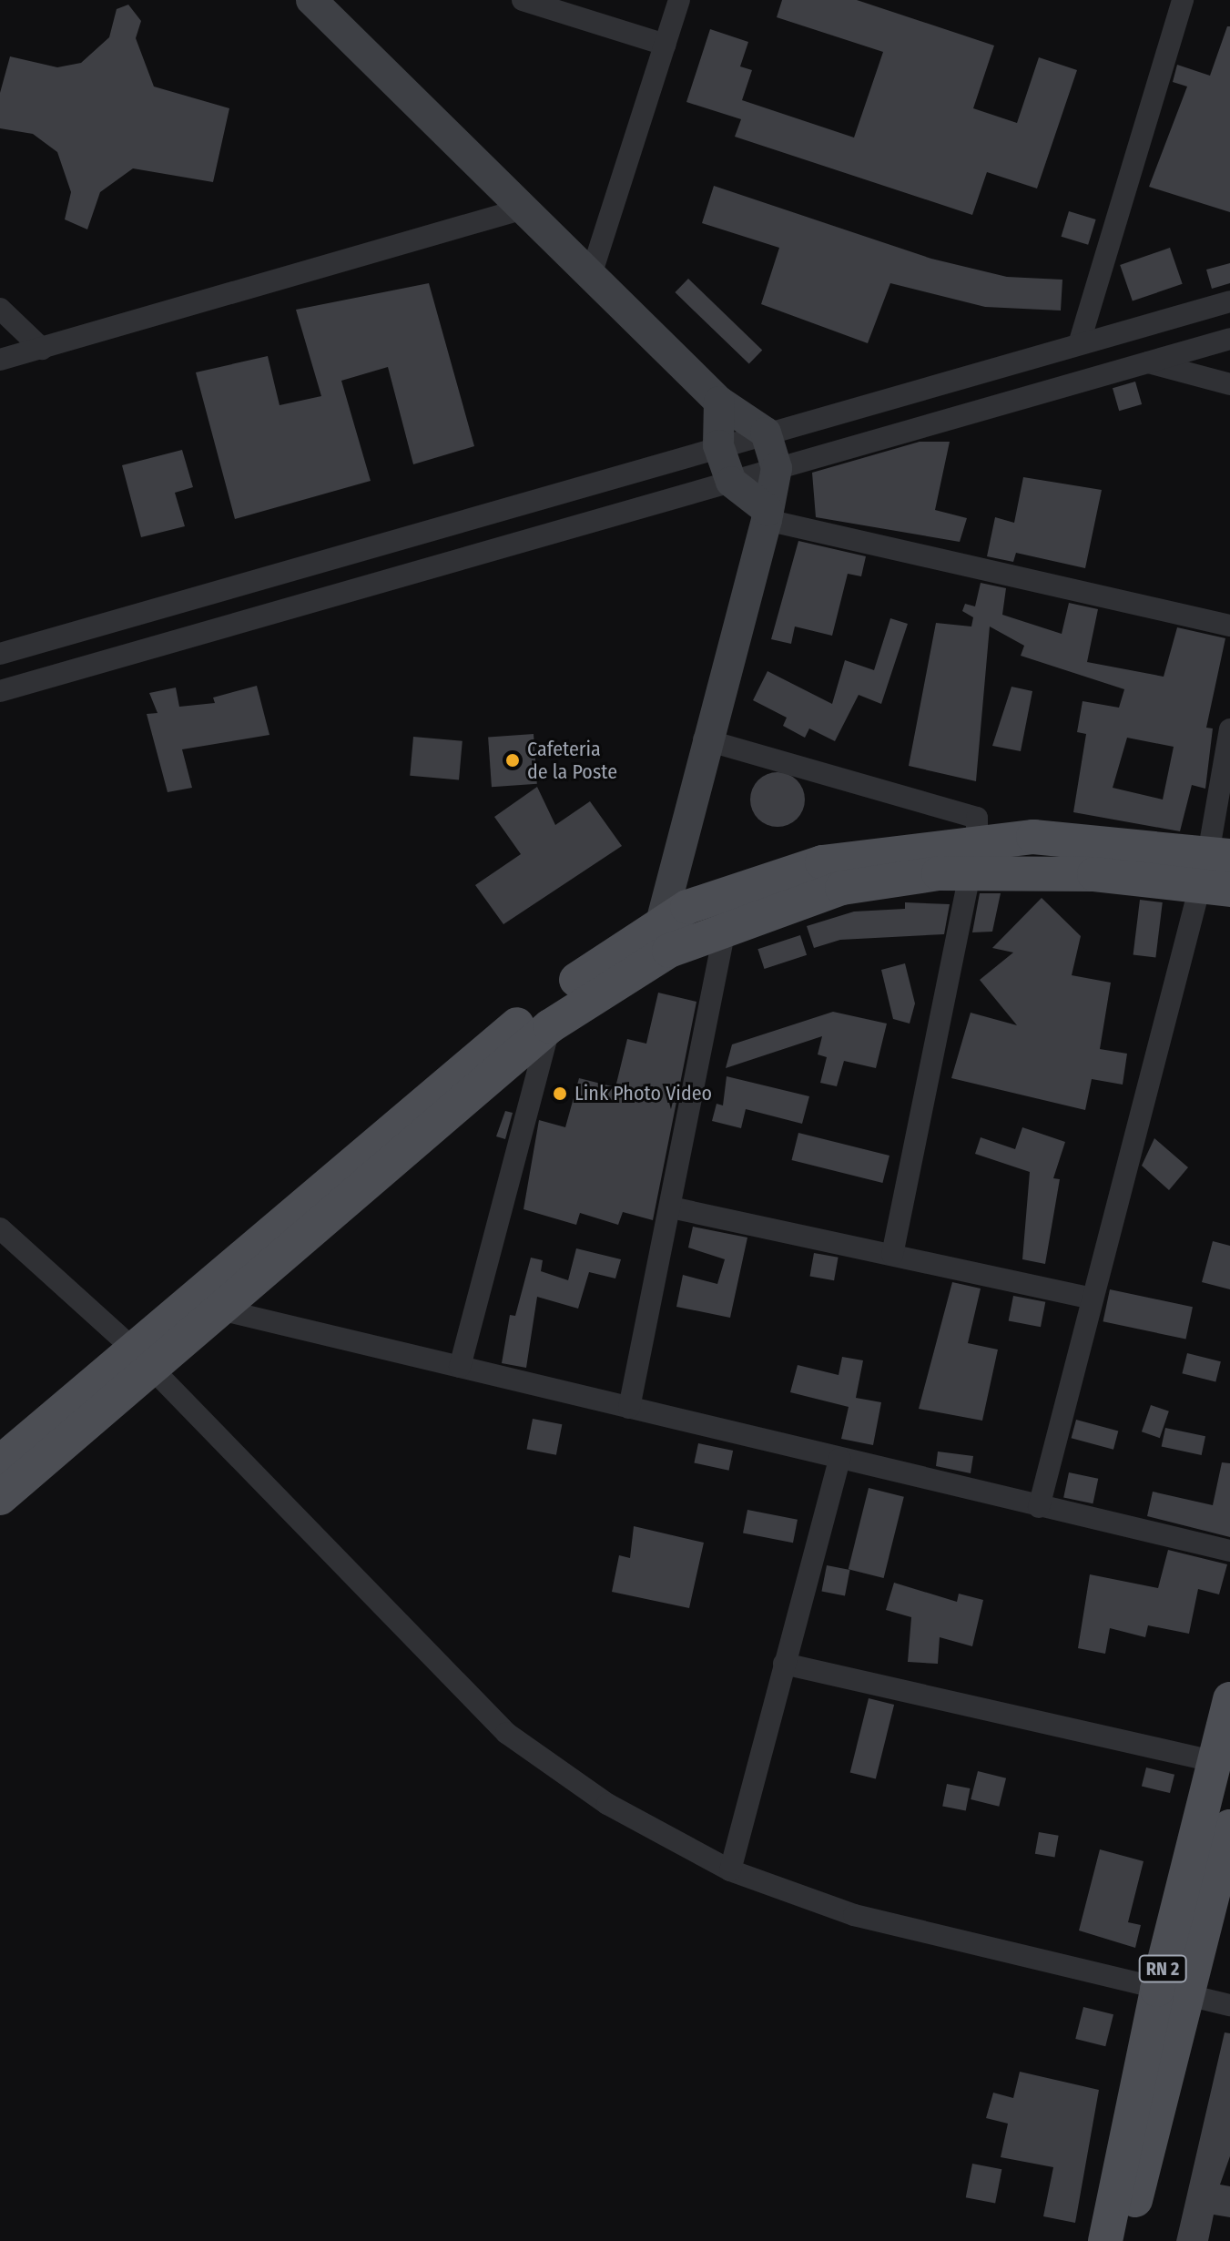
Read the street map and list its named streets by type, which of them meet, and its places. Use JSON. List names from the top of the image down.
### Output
{
  "streets": {
    "main road": ["RN 2"]
  },
  "places": ["Cafeteria de la Poste", "Link Photo Video"]
}
